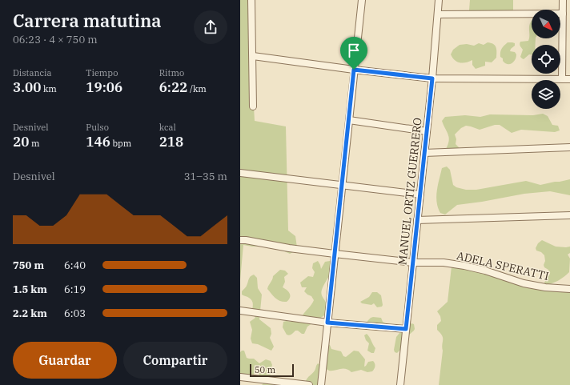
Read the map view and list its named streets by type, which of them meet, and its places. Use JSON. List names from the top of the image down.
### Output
{
  "streets": {
    "street": ["MANUEL ORTIZ GUERRERO", "ADELA SPERATTI"]
  },
  "crossings": [
    ["MANUEL ORTIZ GUERRERO", "ADELA SPERATTI"]
  ],
  "scale_bar": "50 m",
  "north": "bottom right",
  "page": {
    "heading": ["Carrera matutina", "06:23 · 4 × 750 m"],
    "stats": [
      ["Distancia", "3.00 km"],
      ["Tiempo", "19:06"],
      ["Ritmo", "6:22 /km"],
      ["Desnivel", "20 m"],
      ["Pulso", "146 bpm"],
      ["kcal", "218"]
    ],
    "chart": ["Desnivel", "31–35 m"],
    "list": [
      {
        "name": "750 m",
        "note": "6:40"
      },
      {
        "name": "1.5 km",
        "note": "6:19"
      },
      {
        "name": "2.2 km",
        "note": "6:03"
      }
    ],
    "buttons": ["Guardar", "Compartir"],
    "scale": "50 m"
  }
}
